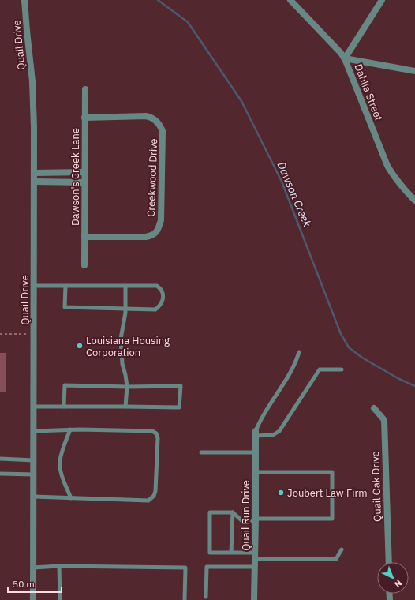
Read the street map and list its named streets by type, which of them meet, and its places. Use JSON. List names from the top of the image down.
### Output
{
  "streets": {
    "street": [
      "Quail Drive",
      "Dahlia Street",
      "Dawson's Creek Lane",
      "Creekwood Drive",
      "Quail Oak Drive",
      "Quail Run Drive"
    ]
  },
  "crossings": [
    ["Dawson's Creek Lane", "Creekwood Drive"]
  ],
  "water": ["Dawson Creek"],
  "places": ["Louisiana Housing Corporation", "Joubert Law Firm"],
  "scale_bar": "50 m",
  "north": "bottom right"
}
